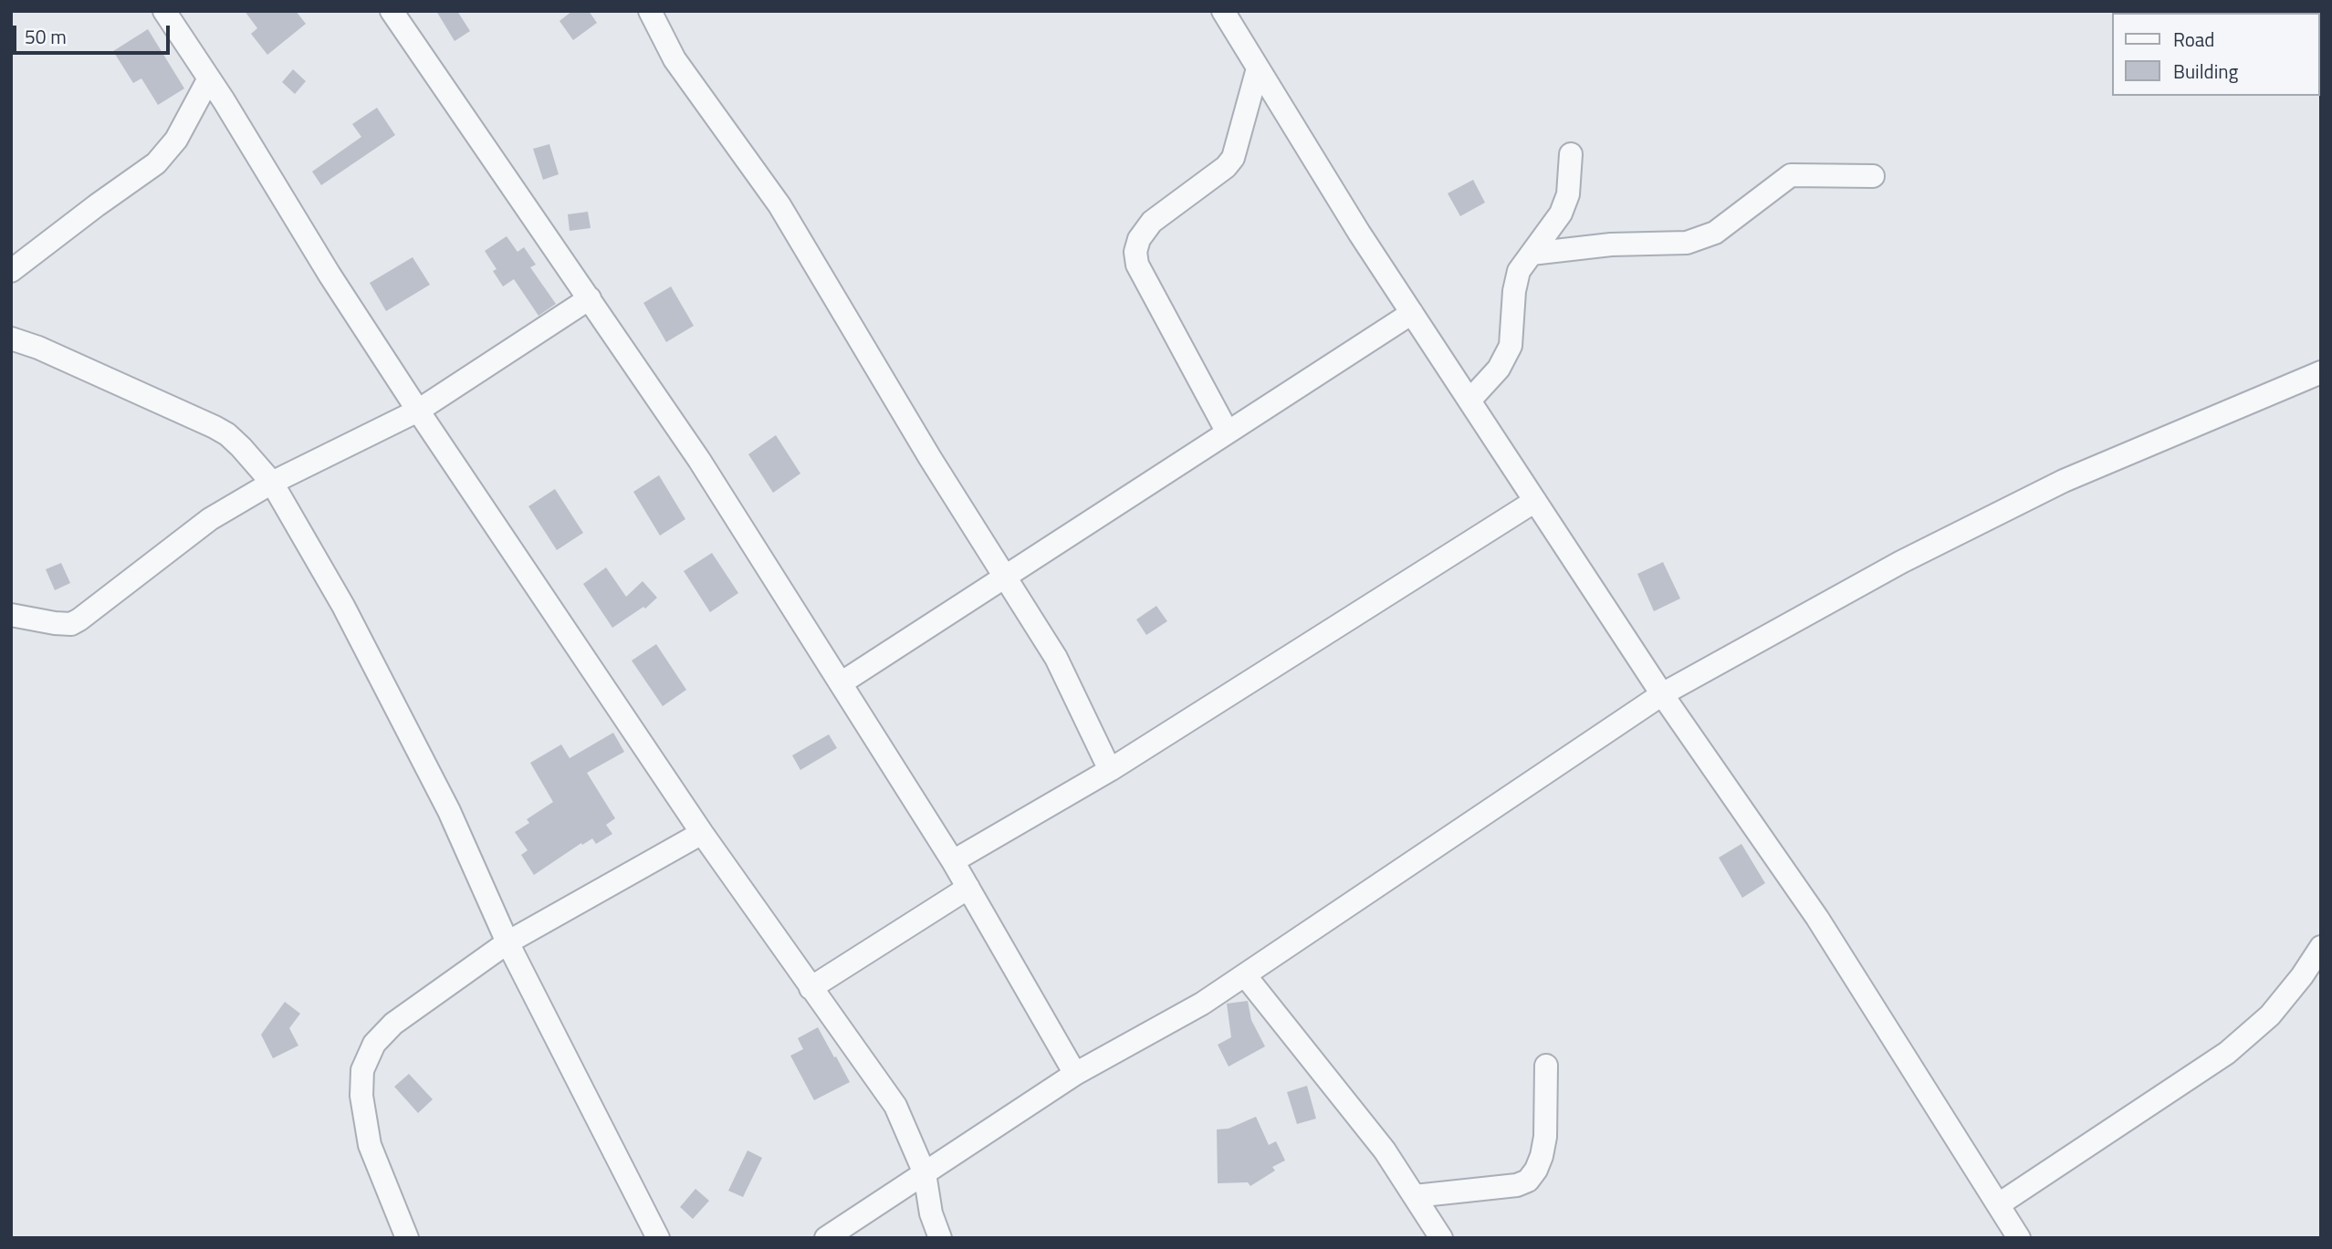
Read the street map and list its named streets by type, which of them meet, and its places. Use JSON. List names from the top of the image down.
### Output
{
  "legend": ["Road", "Building"],
  "scale_bar": "50 m"
}
